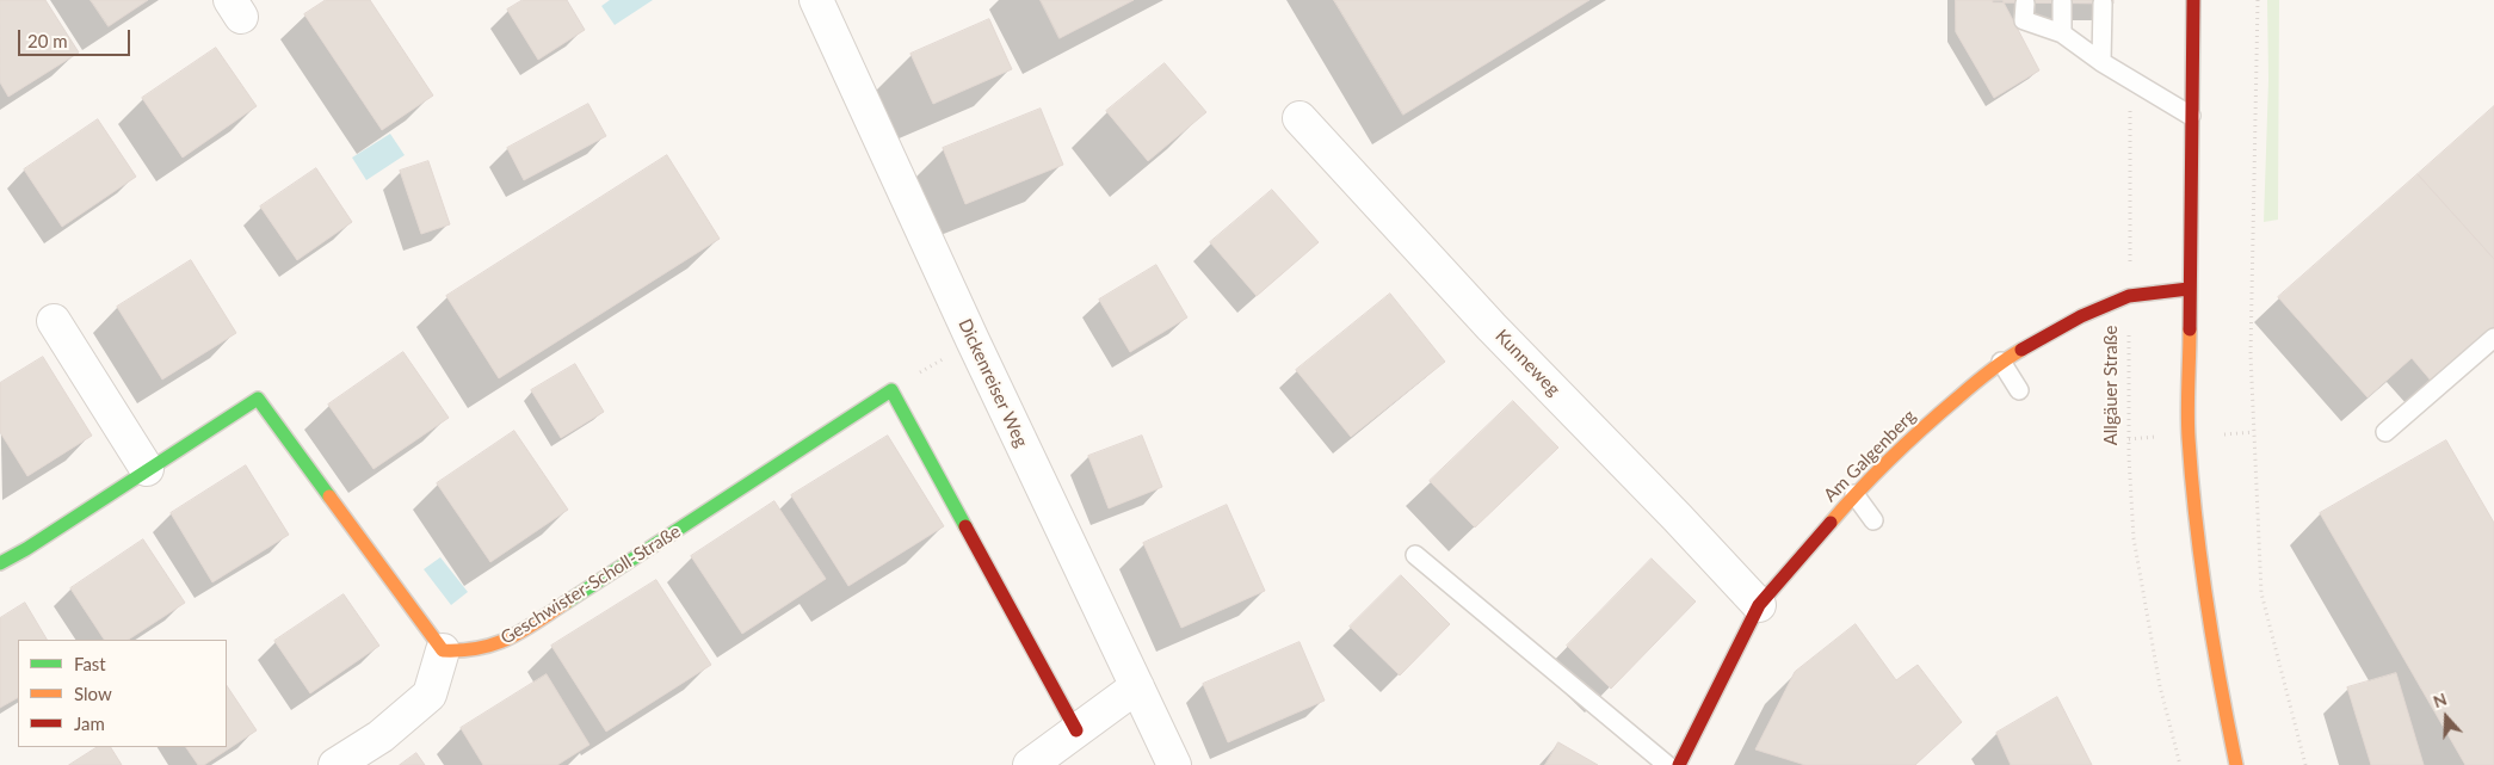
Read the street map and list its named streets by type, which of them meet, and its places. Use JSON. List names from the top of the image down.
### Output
{
  "streets": {
    "street": [
      "Kunneweg",
      "Dickenreiser Weg",
      "Am Galgenberg",
      "Geschwister-Scholl-Straße"
    ],
    "path": ["Allgäuer Straße"]
  },
  "crossings": [
    ["Kunneweg", "Am Galgenberg"],
    ["Allgäuer Straße", "Am Galgenberg"]
  ],
  "legend": ["Fast", "Slow", "Jam"],
  "scale_bar": "20 m",
  "north": "top"
}
